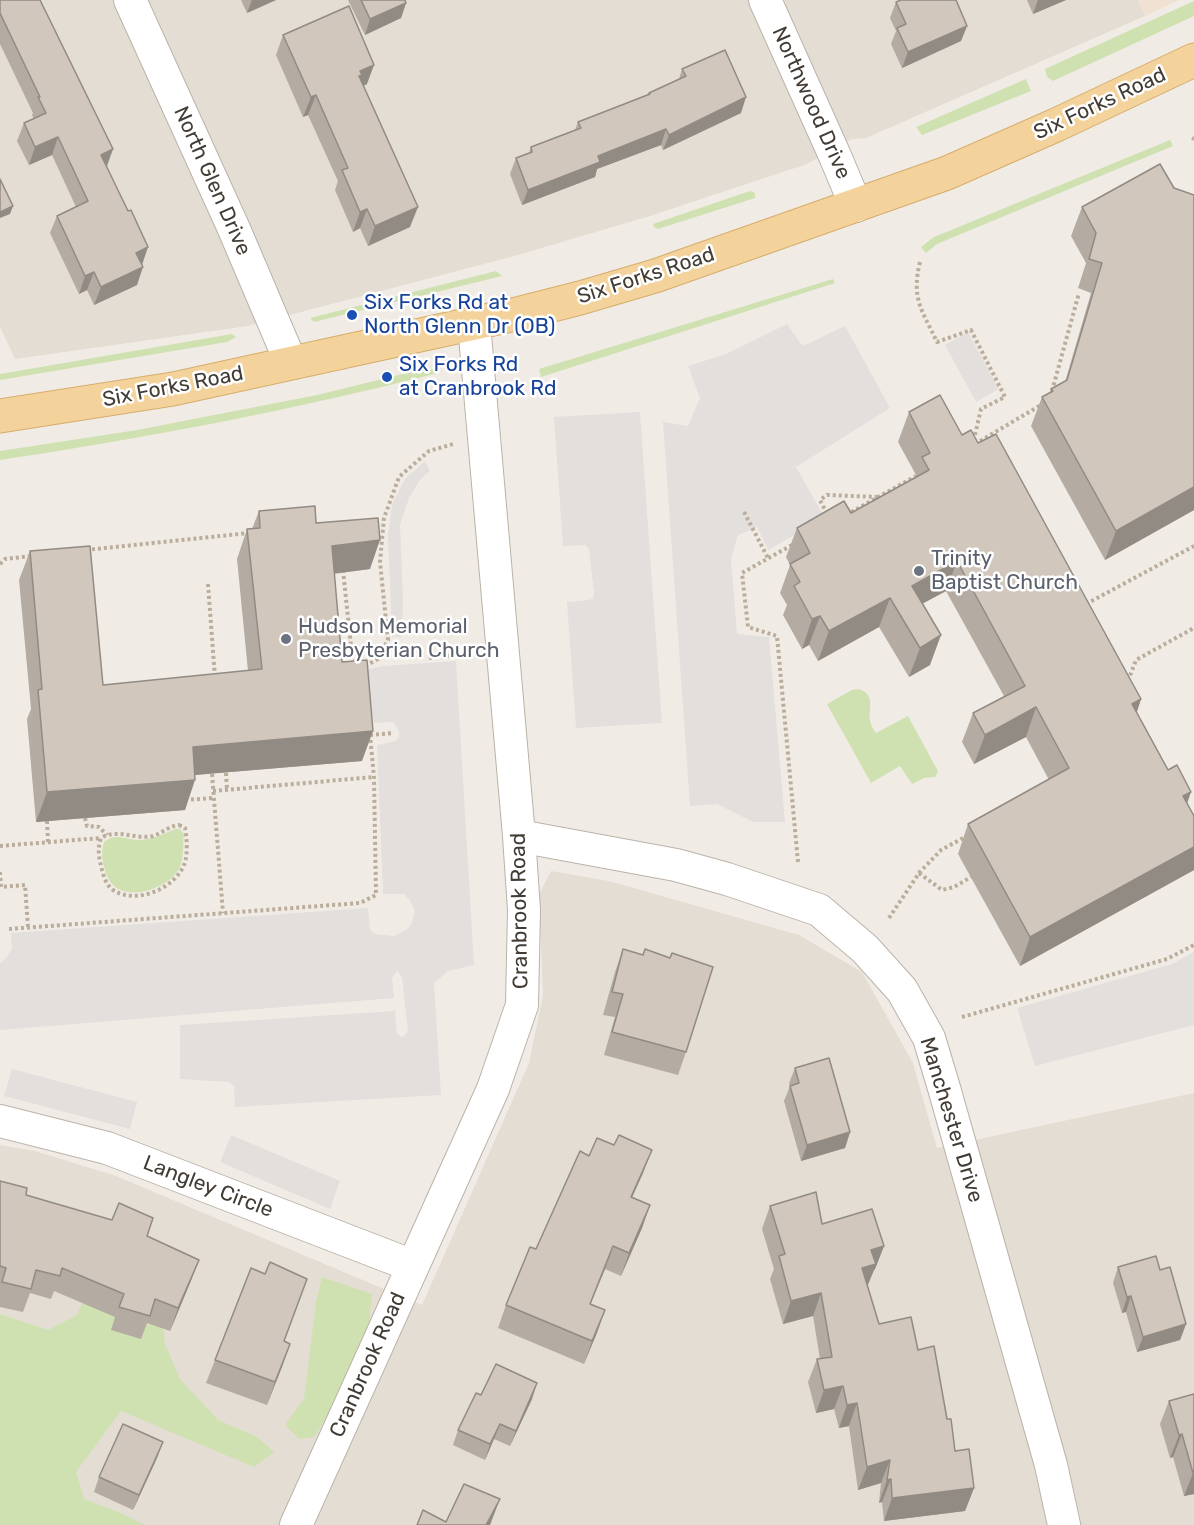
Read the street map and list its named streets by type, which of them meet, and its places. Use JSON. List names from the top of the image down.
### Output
{
  "streets": {
    "main road": ["Six Forks Road"],
    "street": [
      "Northwood Drive",
      "North Glen Drive",
      "Cranbrook Road",
      "Manchester Drive",
      "Langley Circle"
    ]
  },
  "crossings": [
    ["Northwood Drive", "Six Forks Road"],
    ["Six Forks Road", "North Glen Drive"],
    ["Six Forks Road", "Cranbrook Road"],
    ["Cranbrook Road", "Manchester Drive"],
    ["Cranbrook Road", "Langley Circle"]
  ],
  "places": [
    "Six Forks Rd at North Glenn Dr (OB)",
    "Six Forks Rd at Cranbrook Rd",
    "Trinity Baptist Church",
    "Hudson Memorial Presbyterian Church"
  ]
}
